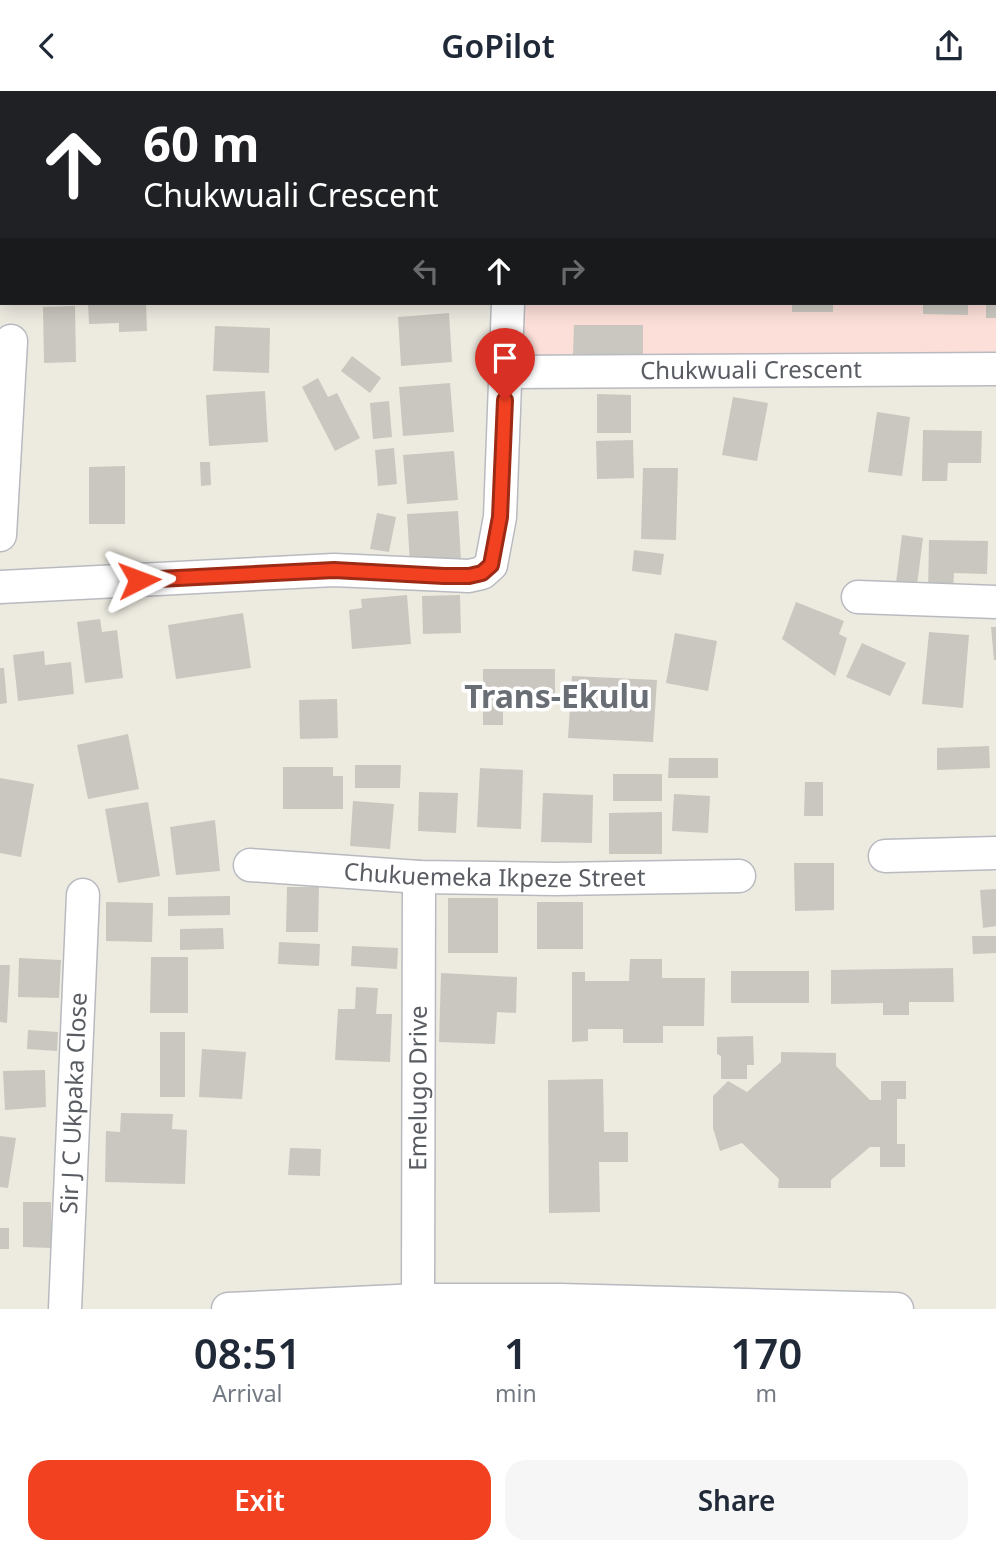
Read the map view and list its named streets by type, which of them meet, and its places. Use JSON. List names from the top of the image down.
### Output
{
  "streets": {
    "street": [
      "Chukwuali Crescent",
      "Chukuemeka Ikpeze Street",
      "Emelugo Drive",
      "Sir J C Ukpaka Close"
    ]
  },
  "crossings": [
    ["Chukuemeka Ikpeze Street", "Emelugo Drive"]
  ],
  "districts": ["Trans-Ekulu"],
  "page": {
    "header": "GoPilot",
    "turn": ["60 m", "Chukwuali Crescent"],
    "eta": [
      "08:51",
      "Arrival",
      "1",
      "min",
      "170",
      "m"
    ],
    "buttons": ["Exit", "Share"]
  }
}
